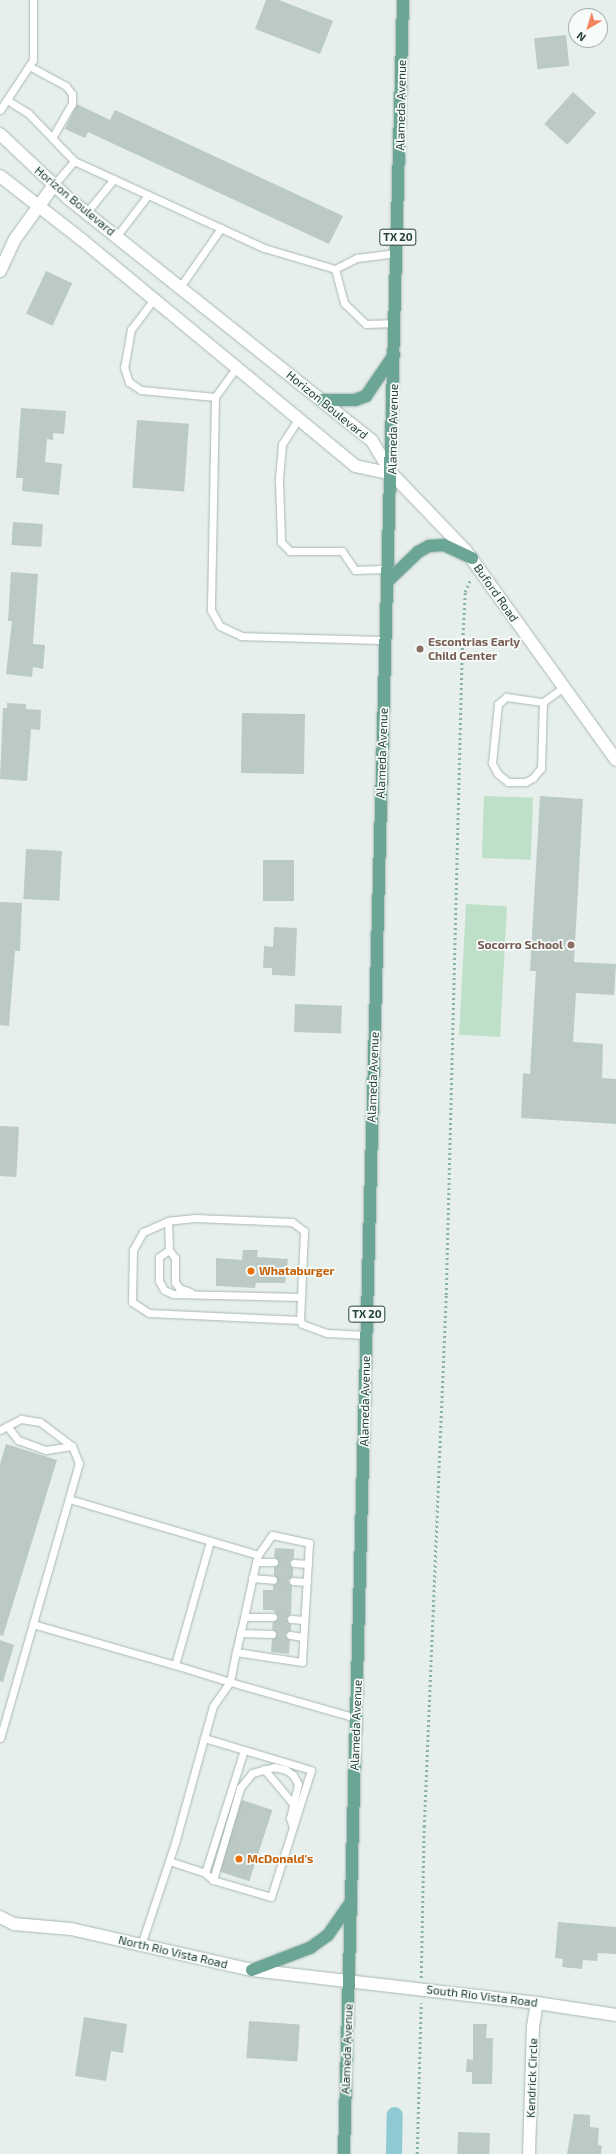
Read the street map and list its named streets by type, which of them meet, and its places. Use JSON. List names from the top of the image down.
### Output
{
  "streets": {
    "main road": ["Alameda Avenue", "TX 20"],
    "street": [
      "Horizon Boulevard",
      "Buford Road",
      "North Rio Vista Road",
      "South Rio Vista Road",
      "Kendrick Circle"
    ]
  },
  "crossings": [
    ["Alameda Avenue", "Horizon Boulevard"],
    ["Alameda Avenue", "Buford Road"],
    ["Alameda Avenue", "North Rio Vista Road"],
    ["Alameda Avenue", "South Rio Vista Road"],
    ["Horizon Boulevard", "Buford Road"],
    ["North Rio Vista Road", "South Rio Vista Road"],
    ["South Rio Vista Road", "Kendrick Circle"]
  ],
  "places": [
    "Escontrias Early Child Center",
    "Socorro School",
    "Whataburger",
    "McDonald's"
  ],
  "north": "bottom left"
}
